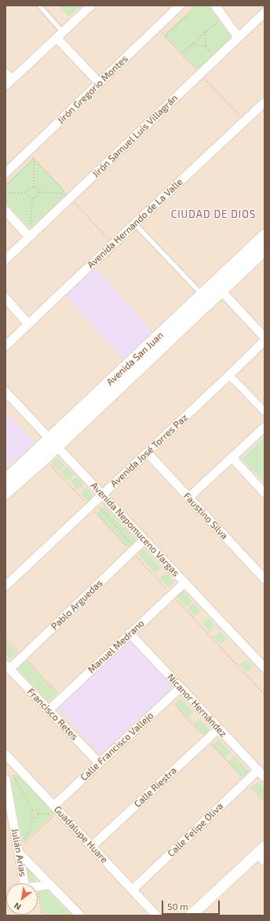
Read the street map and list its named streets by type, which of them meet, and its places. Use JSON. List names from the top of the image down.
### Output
{
  "streets": {
    "main road": ["Avenida San Juan"],
    "street": [
      "Jirón Gregorio Montes",
      "Jirón Samuel Luis Villagrán",
      "Avenida Hernando de La Valle",
      "Avenida José Torres Paz",
      "Faustino Silva",
      "Avenida Nepomuceno Vargas",
      "Pablo Arguedas",
      "Manuel Medrano",
      "Nicanor Hernández",
      "Francisco Retes",
      "Calle Francisco Vallejo",
      "Calle Riestra",
      "Calle Felipe Oliva",
      "Guadalupe Huare",
      "Julián Arias"
    ]
  },
  "crossings": [
    ["Avenida San Juan", "Avenida Nepomuceno Vargas"],
    ["Avenida José Torres Paz", "Faustino Silva"],
    ["Avenida José Torres Paz", "Avenida Nepomuceno Vargas"],
    ["Avenida Nepomuceno Vargas", "Pablo Arguedas"],
    ["Avenida Nepomuceno Vargas", "Manuel Medrano"],
    ["Pablo Arguedas", "Francisco Retes"],
    ["Manuel Medrano", "Nicanor Hernández"],
    ["Manuel Medrano", "Francisco Retes"],
    ["Nicanor Hernández", "Calle Francisco Vallejo"],
    ["Nicanor Hernández", "Calle Riestra"],
    ["Nicanor Hernández", "Calle Felipe Oliva"],
    ["Francisco Retes", "Calle Francisco Vallejo"],
    ["Calle Francisco Vallejo", "Guadalupe Huare"],
    ["Calle Riestra", "Guadalupe Huare"],
    ["Calle Felipe Oliva", "Guadalupe Huare"]
  ],
  "districts": ["CIUDAD DE DIOS"],
  "scale_bar": "50 m",
  "north": "bottom left"
}
